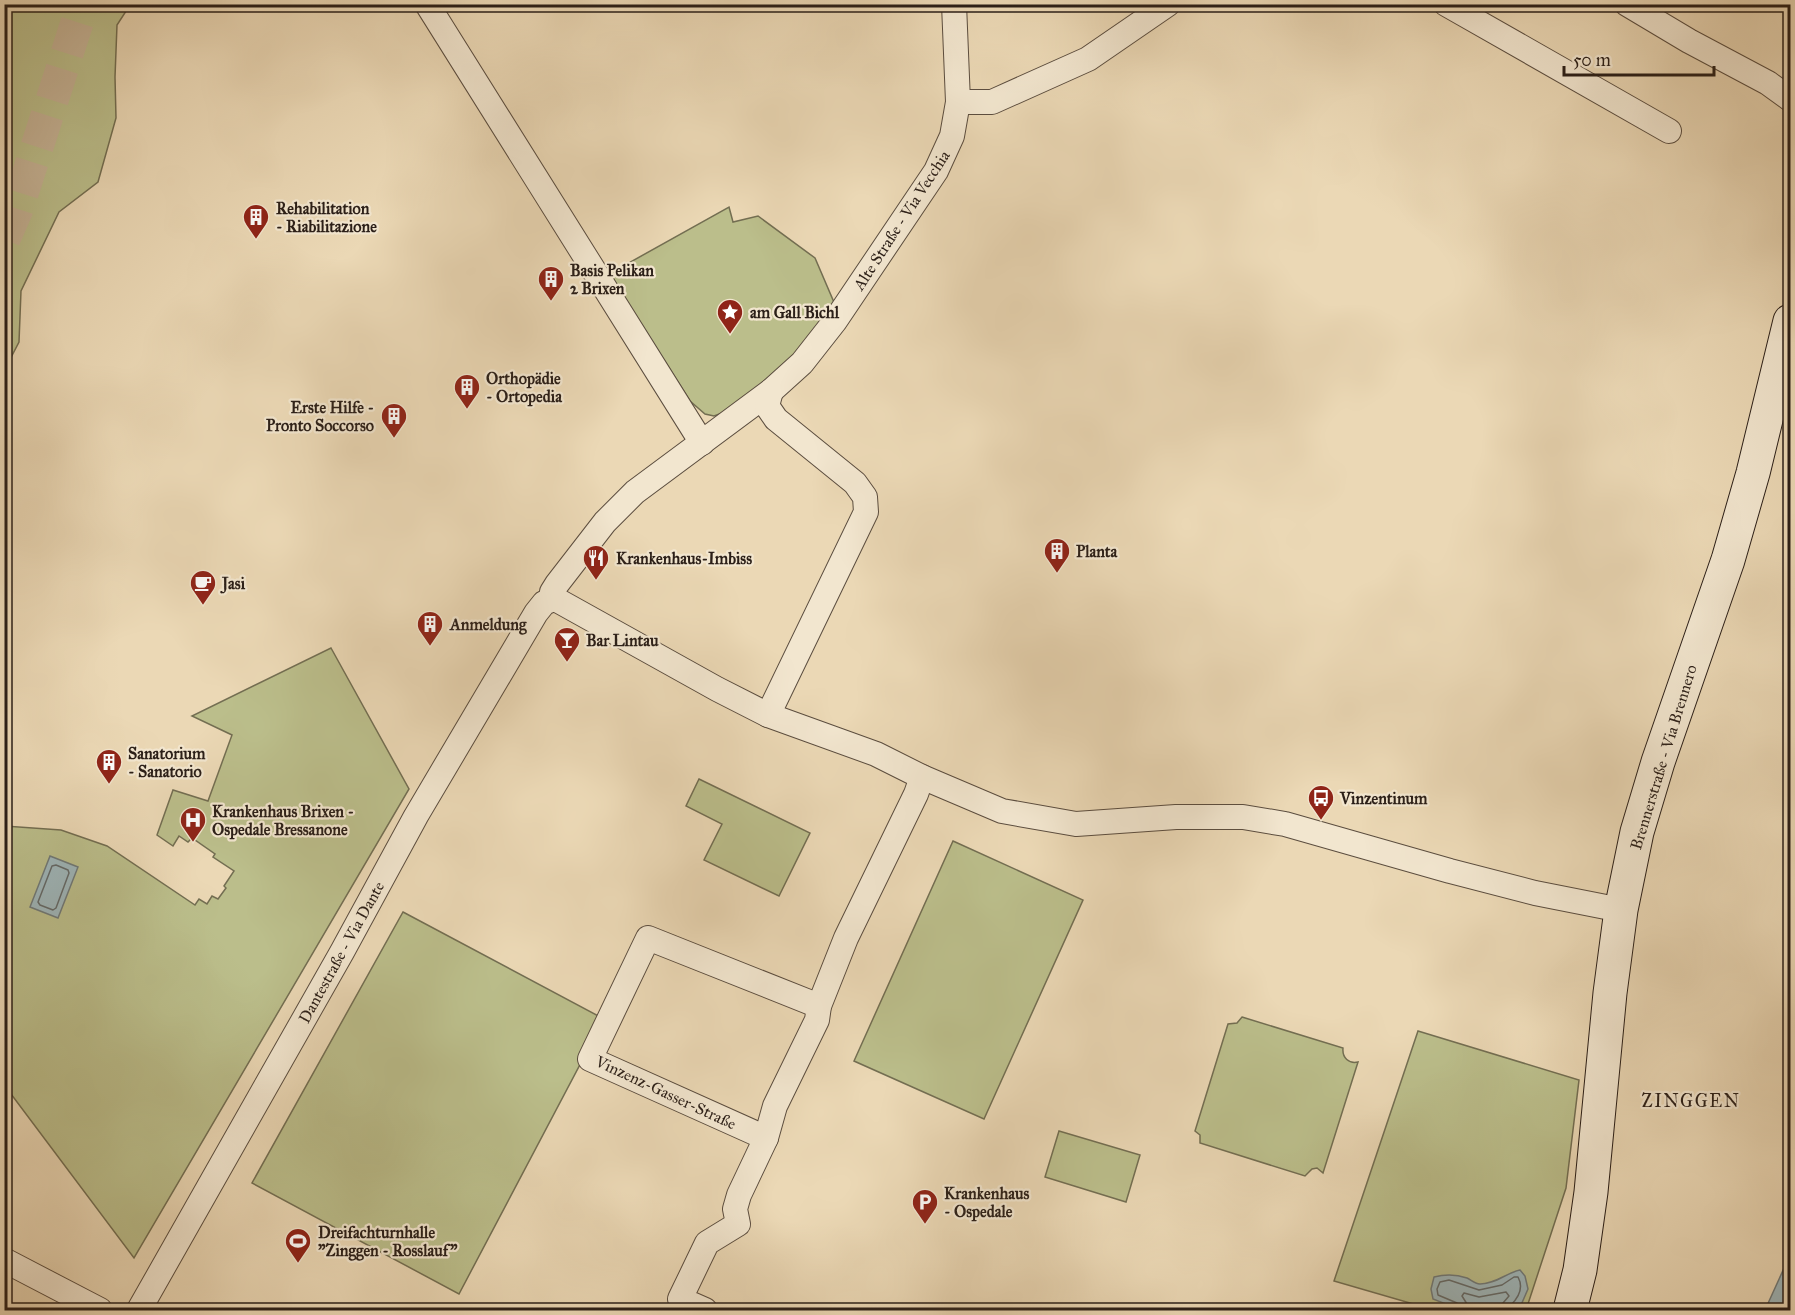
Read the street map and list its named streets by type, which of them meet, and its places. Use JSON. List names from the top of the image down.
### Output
{
  "streets": {
    "main road": ["Brennerstraße - Via Brennero"],
    "street": ["Alte Straße - Via Vecchia", "Dantestraße - Via Dante", "Vinzenz-Gasser-Straße"]
  },
  "crossings": [
    ["Alte Straße - Via Vecchia", "Dantestraße - Via Dante"]
  ],
  "districts": ["ZINGGEN"],
  "places": {
    "building": [
      "Rehabilitation - Riabilitazione",
      "Basis Pelikan 2 Brixen",
      "Orthopädie - Ortopedia",
      "Erste Hilfe - Pronto Soccorso",
      "Planta",
      "Anmeldung",
      "Sanatorium - Sanatorio"
    ],
    "place": ["am Gall Bichl"],
    "restaurant": ["Krankenhaus-Imbiss"],
    "cafe": ["Jasi"],
    "bar": ["Bar Lintau"],
    "bus stop": ["Vinzentinum"],
    "hospital": ["Krankenhaus Brixen - Ospedale Bressanone"],
    "parking": ["Krankenhaus - Ospedale"],
    "sports": ["Dreifachturnhalle \"Zinggen - Rosslauf\""]
  },
  "scale_bar": "50 m"
}
